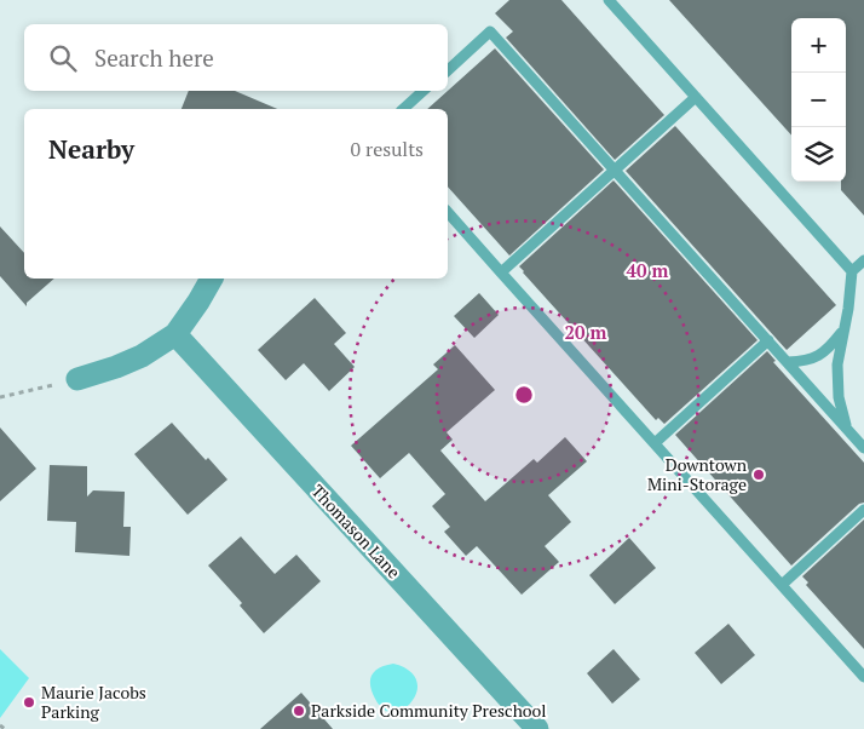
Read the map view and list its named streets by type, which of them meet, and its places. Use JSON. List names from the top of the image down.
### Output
{
  "streets": {
    "street": ["Thomason Lane"]
  },
  "places": ["Downtown Mini-Storage", "Maurie Jacobs Parking", "Parkside Community Preschool"],
  "page": {
    "map_buttons": ["+", "−"],
    "search": "Search here",
    "heading": ["Nearby", "0 results"]
  },
  "rings": ["40 m", "20 m"]
}
